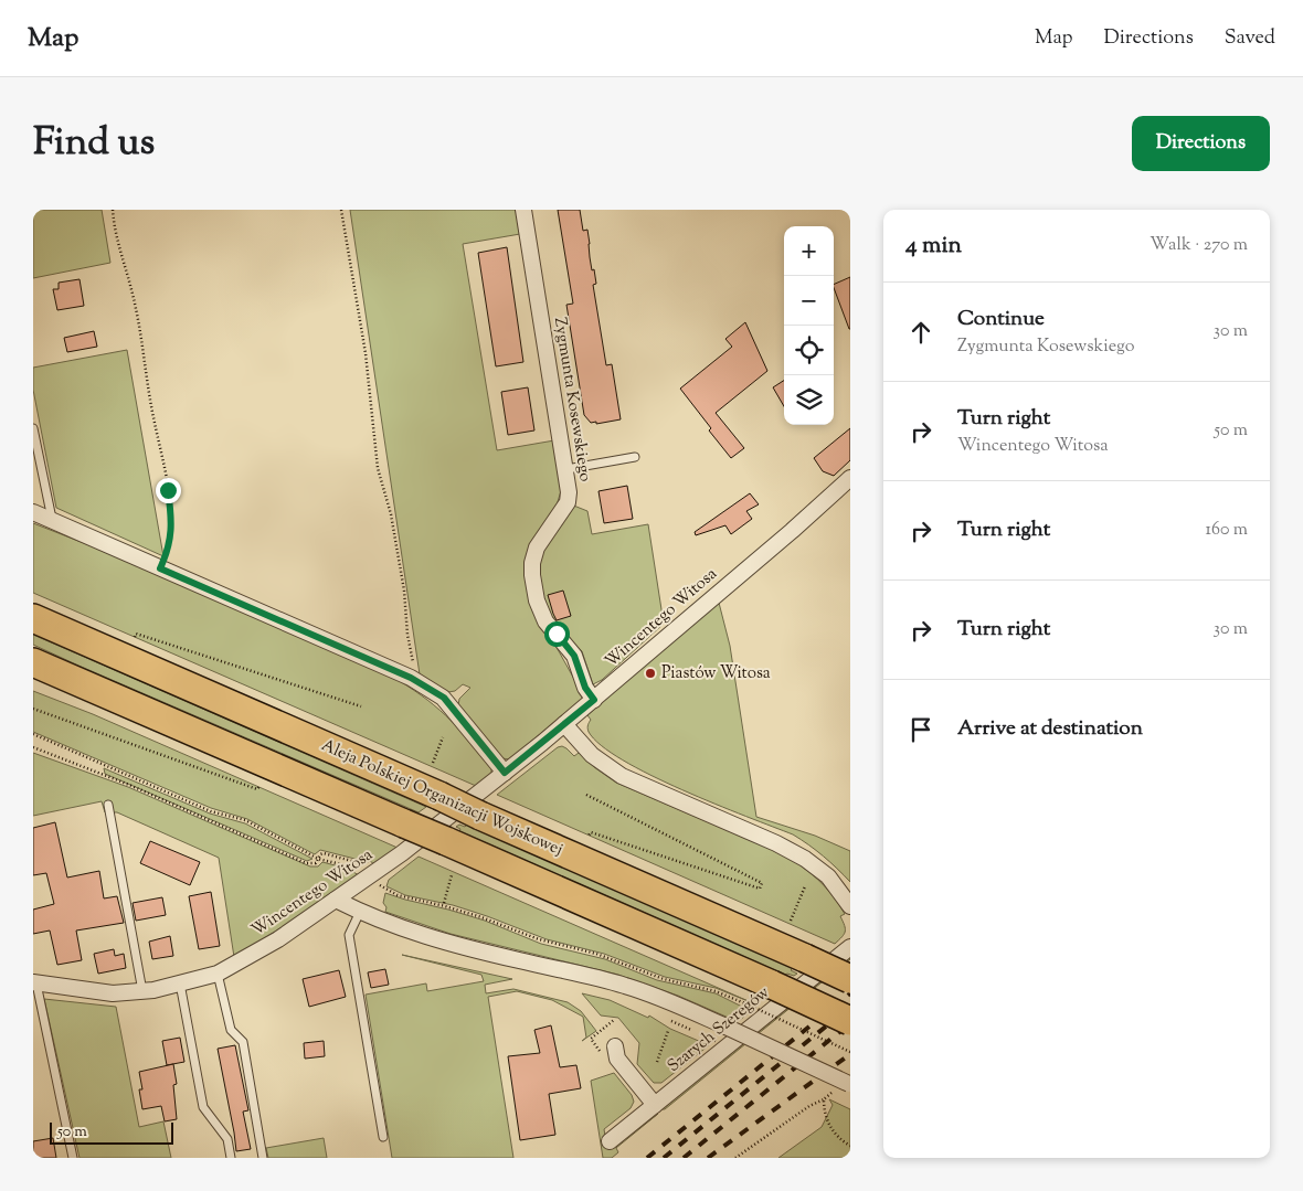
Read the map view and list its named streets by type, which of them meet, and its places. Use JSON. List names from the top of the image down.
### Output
{
  "streets": {
    "highway": ["Aleja Polskiej Organizacji Wojskowej"],
    "street": ["Zygmunta Kosewskiego", "Wincentego Witosa", "Szarych Szeregów"]
  },
  "crossings": [
    ["Zygmunta Kosewskiego", "Wincentego Witosa"]
  ],
  "places": ["Piastów Witosa"],
  "scale_bar": "50 m",
  "page": {
    "header": "Map",
    "nav": ["Map", "Directions", "Saved"],
    "title": "Find us",
    "buttons": "Directions",
    "heading": ["4 min", "Walk · 270 m"],
    "map_buttons": ["+", "−"],
    "list": [
      ["Continue", "Zygmunta Kosewskiego", "30 m"],
      ["Turn right", "Wincentego Witosa", "50 m"],
      ["Turn right", "160 m"],
      ["Turn right", "30 m"],
      "Arrive at destination"
    ],
    "scale": "50 m"
  }
}
